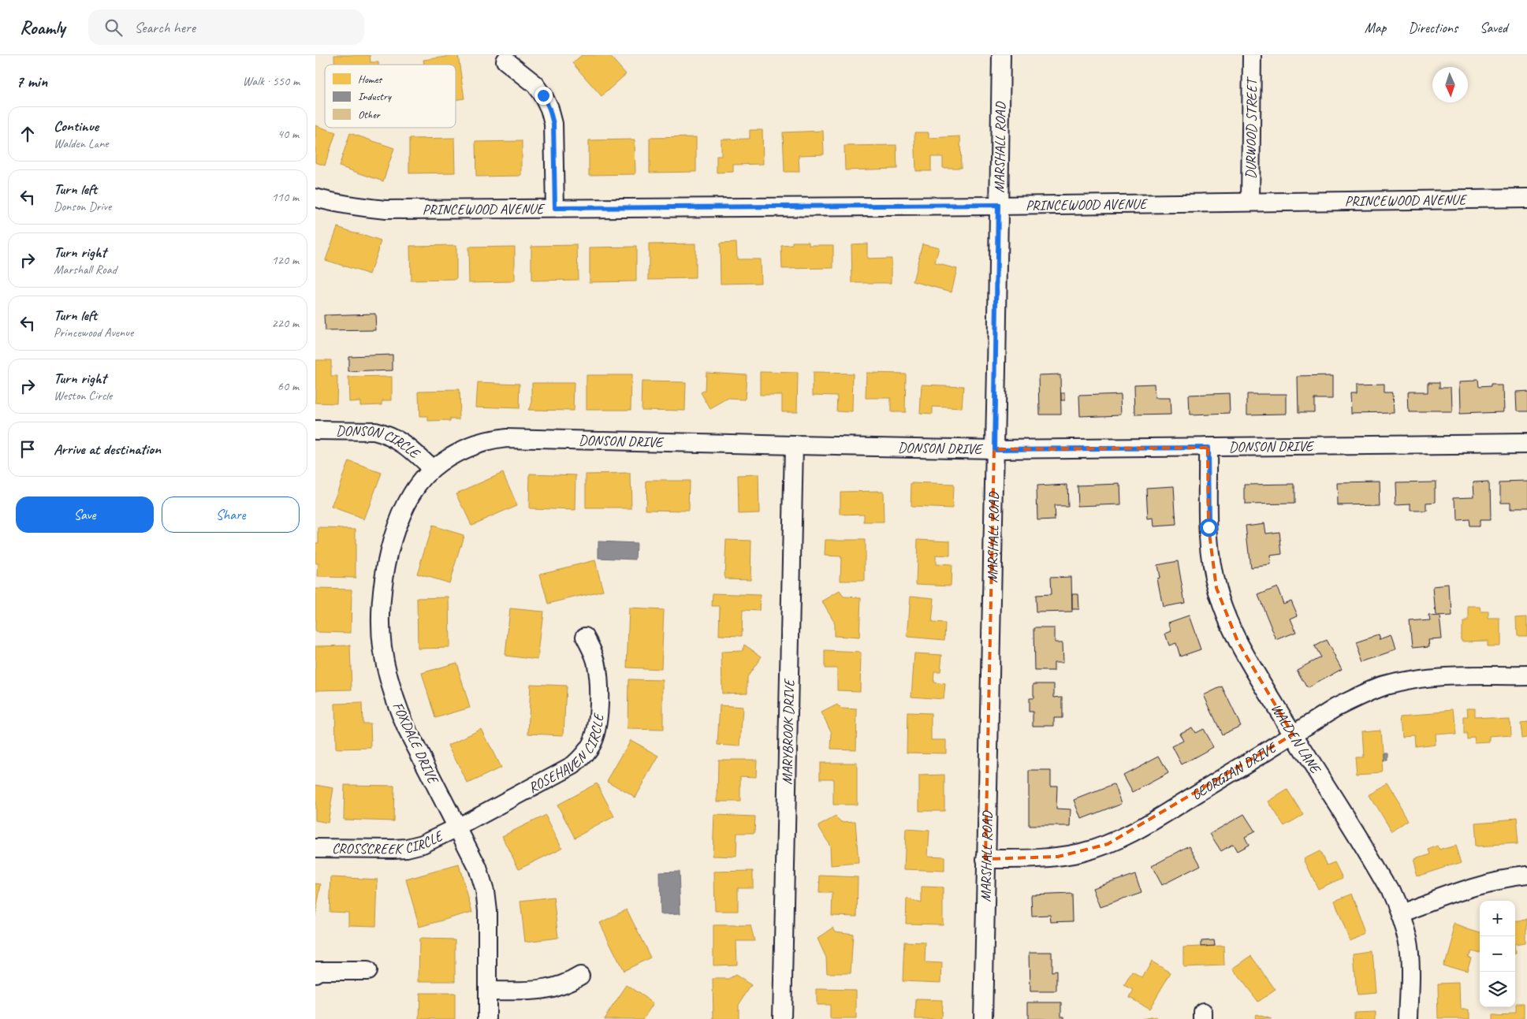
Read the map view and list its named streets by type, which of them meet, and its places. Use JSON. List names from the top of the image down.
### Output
{
  "streets": {
    "street": [
      "DURWOOD STREET",
      "MARSHALL ROAD",
      "PRINCEWOOD AVENUE",
      "DONSON DRIVE",
      "DONSON CIRCLE",
      "MARYBROOK DRIVE",
      "WALDEN LANE",
      "FOXDALE DRIVE",
      "ROSEHAVEN CIRCLE",
      "GEORGIAN DRIVE",
      "CROSSCREEK CIRCLE"
    ]
  },
  "crossings": [
    ["DURWOOD STREET", "PRINCEWOOD AVENUE"],
    ["MARSHALL ROAD", "PRINCEWOOD AVENUE"],
    ["MARSHALL ROAD", "DONSON DRIVE"],
    ["MARSHALL ROAD", "GEORGIAN DRIVE"],
    ["DONSON DRIVE", "DONSON CIRCLE"],
    ["DONSON DRIVE", "MARYBROOK DRIVE"],
    ["DONSON DRIVE", "WALDEN LANE"],
    ["DONSON DRIVE", "FOXDALE DRIVE"],
    ["DONSON CIRCLE", "FOXDALE DRIVE"],
    ["WALDEN LANE", "GEORGIAN DRIVE"],
    ["FOXDALE DRIVE", "ROSEHAVEN CIRCLE"],
    ["FOXDALE DRIVE", "CROSSCREEK CIRCLE"],
    ["ROSEHAVEN CIRCLE", "CROSSCREEK CIRCLE"]
  ],
  "legend": ["Homes", "Industry", "Other"],
  "north": "bottom",
  "page": {
    "header": "Roamly",
    "search": "Search here",
    "nav": ["Map", "Directions", "Saved"],
    "heading": ["7 min", "Walk · 550 m"],
    "list": [
      ["Continue", "Walden Lane", "40 m"],
      ["Turn left", "Donson Drive", "110 m"],
      ["Turn right", "Marshall Road", "120 m"],
      ["Turn left", "Princewood Avenue", "220 m"],
      ["Turn right", "Weston Circle", "60 m"],
      "Arrive at destination"
    ],
    "buttons": ["Save", "Share"],
    "map_buttons": ["+", "−"]
  }
}
